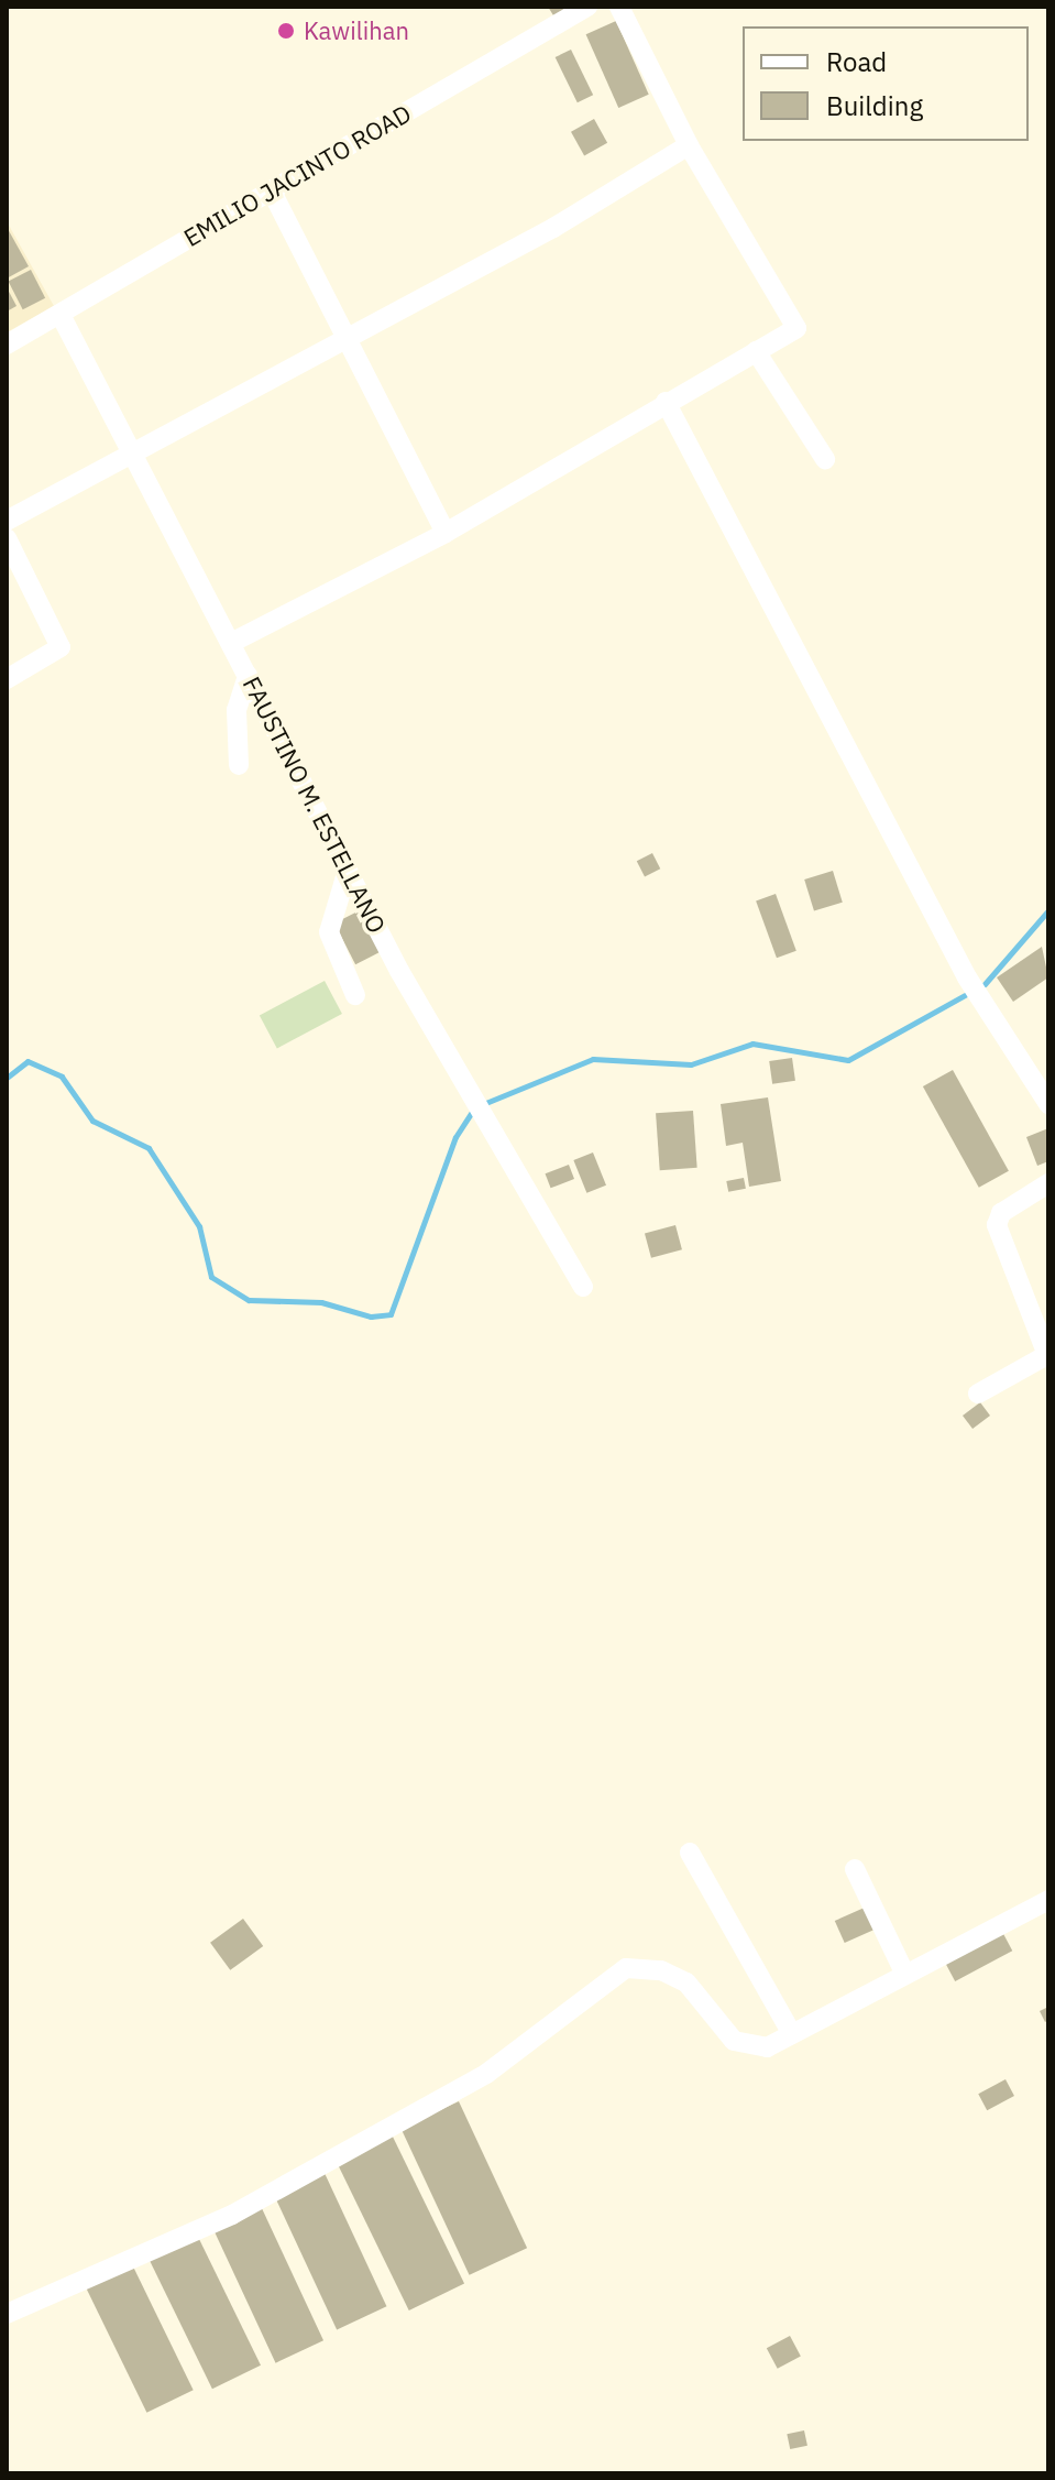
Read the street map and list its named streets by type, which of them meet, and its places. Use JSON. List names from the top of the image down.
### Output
{
  "streets": {
    "street": ["EMILIO JACINTO ROAD", "FAUSTINO M. ESTELLANO"]
  },
  "crossings": [
    ["EMILIO JACINTO ROAD", "FAUSTINO M. ESTELLANO"]
  ],
  "places": ["Kawilihan"],
  "legend": ["Road", "Building"]
}
